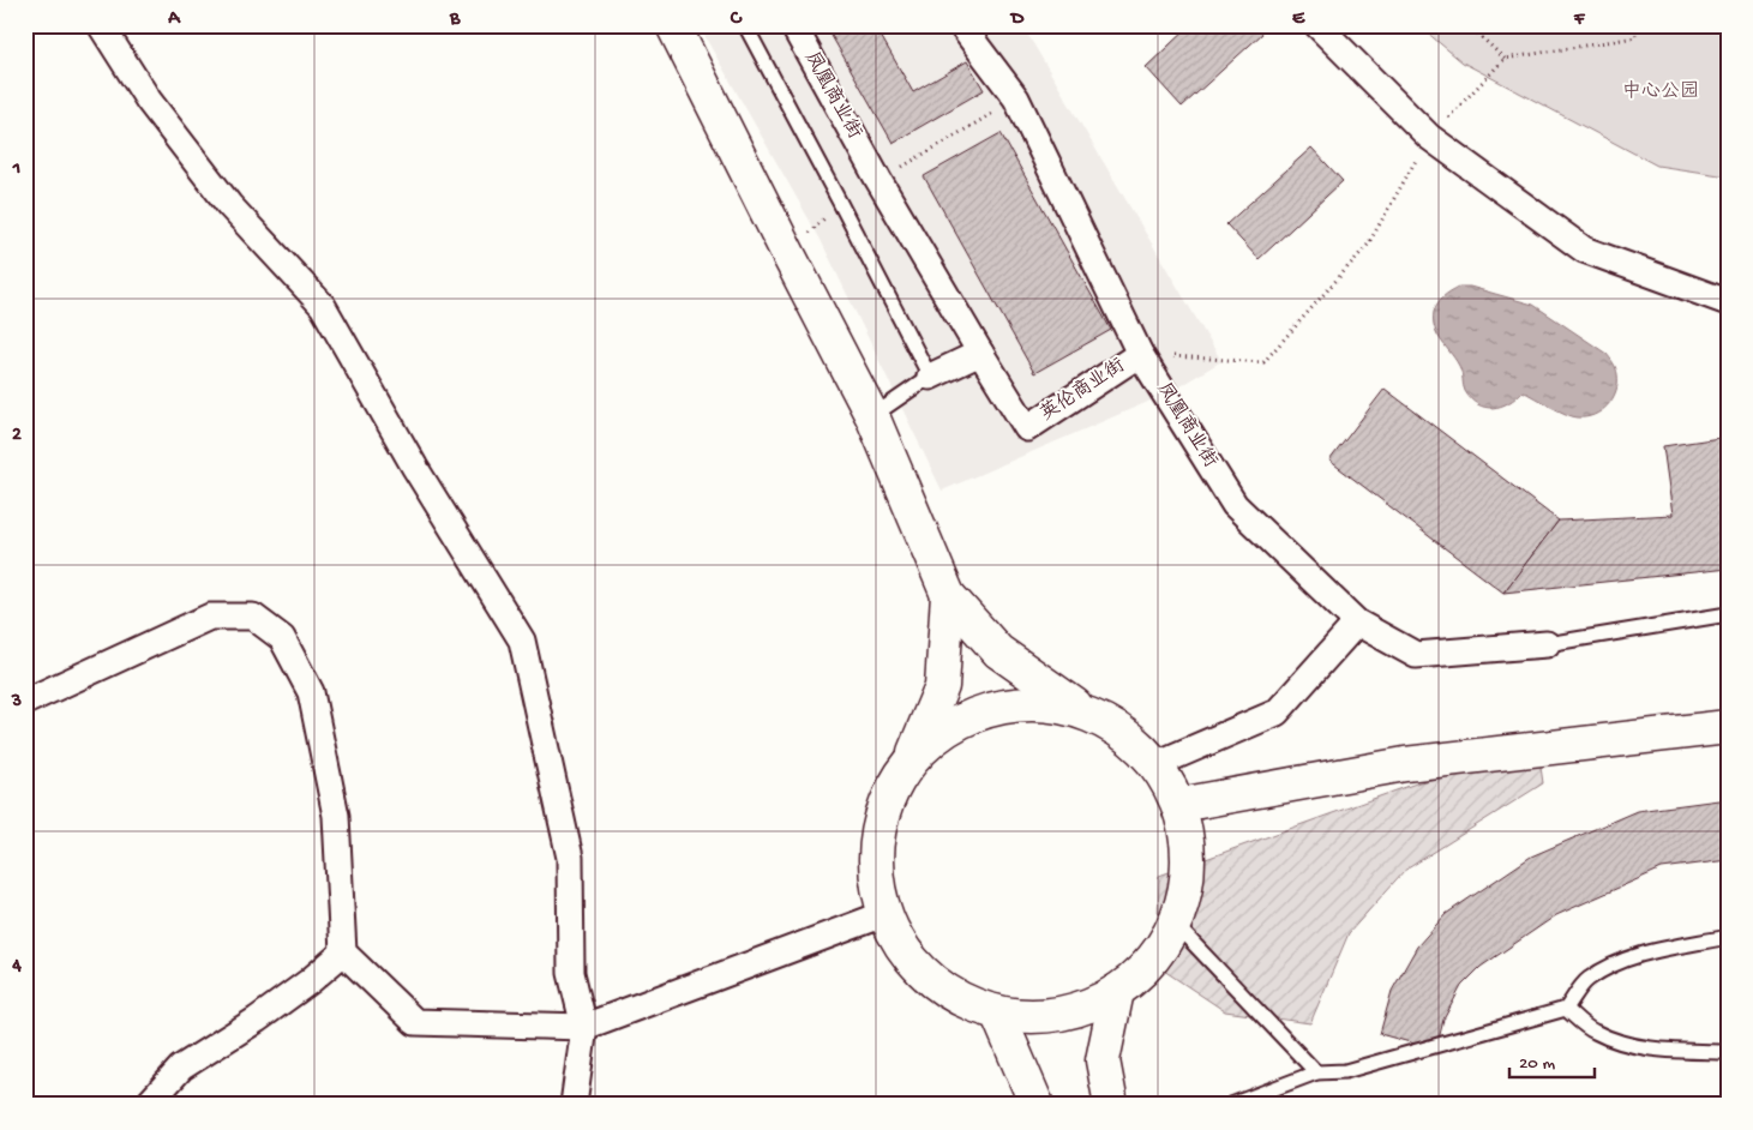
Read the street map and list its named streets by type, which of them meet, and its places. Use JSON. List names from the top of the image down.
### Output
{
  "streets": {
    "street": ["凤凰商业街", "英伦商业街"]
  },
  "crossings": [
    ["凤凰商业街", "英伦商业街"]
  ],
  "parks": ["中心公园"],
  "scale_bar": "20 m",
  "grid": {
    "columns": [
      "A",
      "B",
      "C",
      "D",
      "E",
      "F"
    ],
    "rows": [
      "1",
      "2",
      "3",
      "4"
    ]
  }
}
